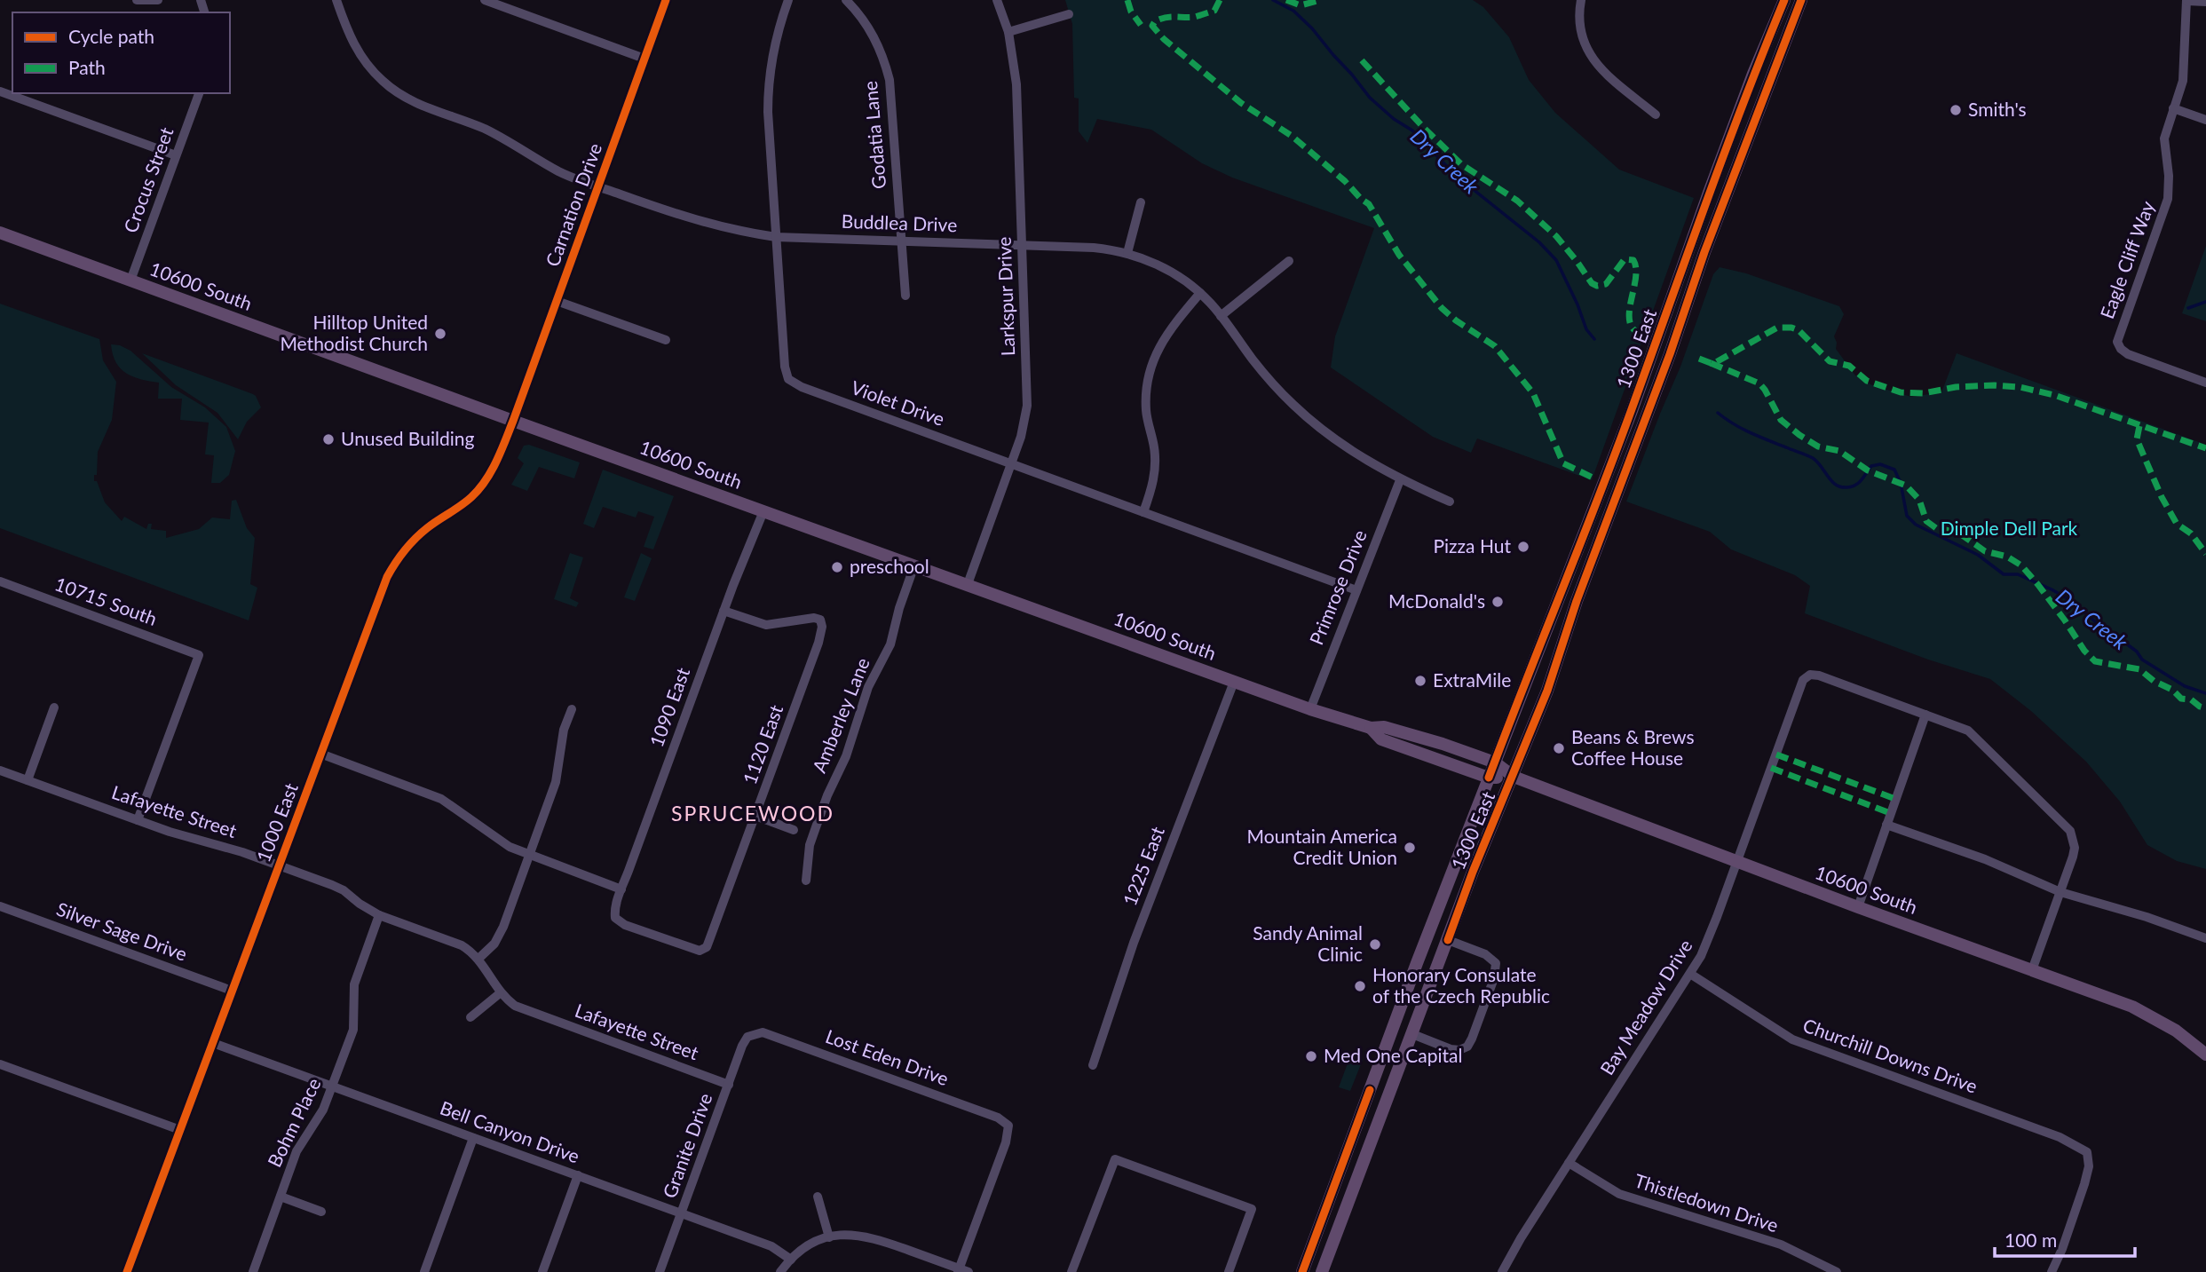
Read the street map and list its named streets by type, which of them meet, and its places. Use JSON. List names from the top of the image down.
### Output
{
  "streets": {
    "main road": ["10600 South", "1300 East"],
    "street": [
      "Godatia Lane",
      "Crocus Street",
      "Carnation Drive",
      "Buddlea Drive",
      "Eagle Cliff Way",
      "Larkspur Drive",
      "Violet Drive",
      "Primrose Drive",
      "10715 South",
      "1090 East",
      "Amberley Lane",
      "1120 East",
      "Lafayette Street",
      "1000 East",
      "1225 East",
      "Silver Sage Drive",
      "Bay Meadow Drive",
      "Churchill Downs Drive",
      "Lost Eden Drive",
      "Bohm Place",
      "Bell Canyon Drive",
      "Granite Drive",
      "Thistledown Drive"
    ]
  },
  "crossings": [
    ["Godatia Lane", "Buddlea Drive"],
    ["Crocus Street", "10600 South"],
    ["Carnation Drive", "Buddlea Drive"],
    ["Carnation Drive", "10600 South"],
    ["Carnation Drive", "1000 East"],
    ["Buddlea Drive", "Larkspur Drive"],
    ["Buddlea Drive", "Violet Drive"],
    ["Buddlea Drive", "Primrose Drive"],
    ["10600 South", "Larkspur Drive"],
    ["10600 South", "1300 East"],
    ["10600 South", "Primrose Drive"],
    ["10600 South", "1090 East"],
    ["10600 South", "Amberley Lane"],
    ["10600 South", "1000 East"],
    ["10600 South", "1225 East"],
    ["10600 South", "Bay Meadow Drive"],
    ["Larkspur Drive", "Violet Drive"],
    ["Violet Drive", "Primrose Drive"],
    ["10715 South", "Lafayette Street"],
    ["1090 East", "1120 East"],
    ["Lafayette Street", "1000 East"],
    ["Lafayette Street", "Bohm Place"],
    ["Lafayette Street", "Granite Drive"],
    ["1000 East", "Silver Sage Drive"],
    ["1000 East", "Bell Canyon Drive"],
    ["Bay Meadow Drive", "Churchill Downs Drive"],
    ["Bay Meadow Drive", "Thistledown Drive"],
    ["Lost Eden Drive", "Granite Drive"],
    ["Bohm Place", "Bell Canyon Drive"],
    ["Bell Canyon Drive", "Granite Drive"]
  ],
  "districts": ["SPRUCEWOOD"],
  "water": ["Dry Creek"],
  "parks": ["Dimple Dell Park"],
  "places": [
    "Smith's",
    "Hilltop United Methodist Church",
    "Unused Building",
    "Pizza Hut",
    "preschool",
    "McDonald's",
    "ExtraMile",
    "Beans & Brews Coffee House",
    "Mountain America Credit Union",
    "Sandy Animal Clinic",
    "Honorary Consulate of the Czech Republic",
    "Med One Capital"
  ],
  "legend": ["Cycle path", "Path"],
  "scale_bar": "100 m"
}
